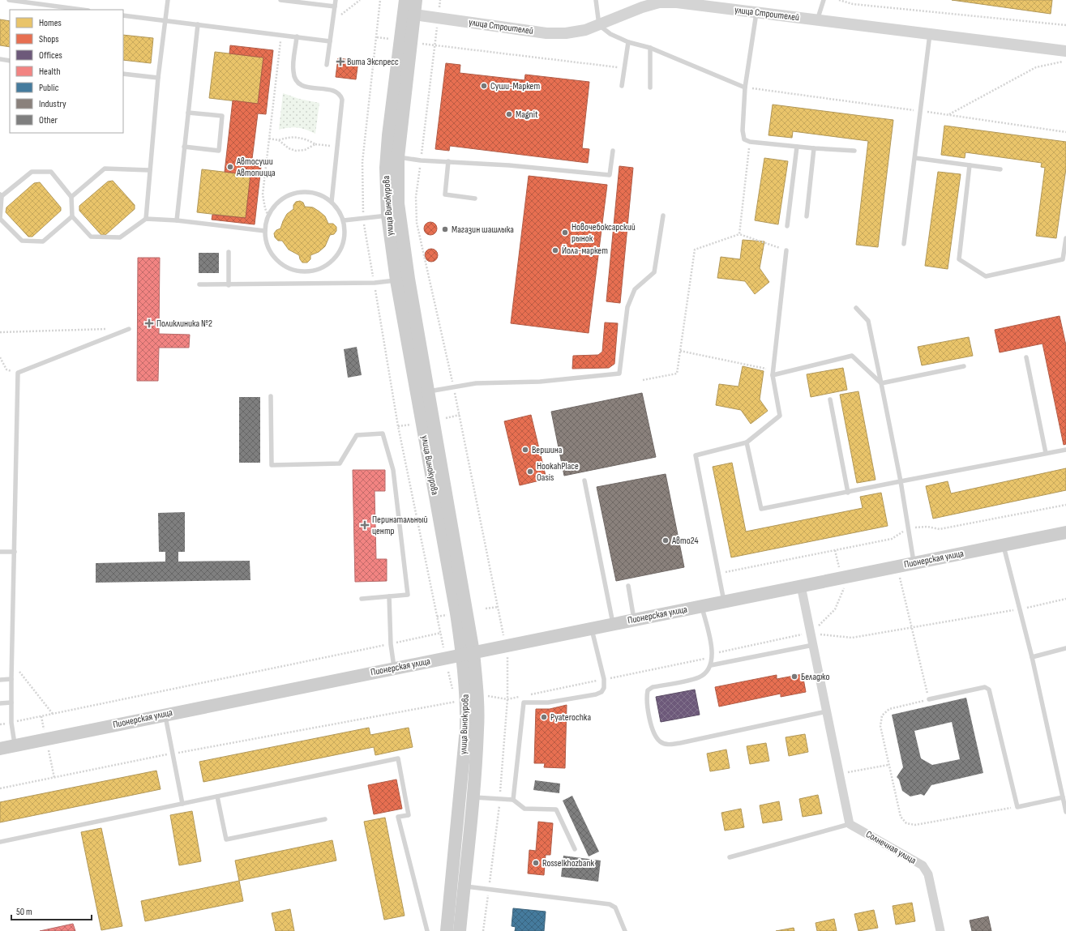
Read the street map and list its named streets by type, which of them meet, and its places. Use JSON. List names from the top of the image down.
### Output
{
  "streets": {
    "main road": ["улица Винокурова", "Пионерская улица"],
    "street": ["улица Строителей", "Солнечная улица"]
  },
  "crossings": [
    ["улица Строителей", "улица Винокурова"],
    ["улица Винокурова", "Пионерская улица"]
  ],
  "places": {
    "health": ["Вита Экспресс", "Поликлиника №2", "Перинатальный центр"],
    "other": [
      "Суши-Маркет",
      "Magnit",
      "Автосуши Автопицца",
      "Магазин шашлыка",
      "Новочебоксарский рынок",
      "Йола-маркет",
      "Вершина",
      "HookahPlace Oasis",
      "Авто24",
      "Беладжо",
      "Pyaterochka",
      "Rosselkhozbank"
    ]
  },
  "legend": [
    "Homes",
    "Shops",
    "Offices",
    "Health",
    "Public",
    "Industry",
    "Other"
  ],
  "scale_bar": "50 m"
}
